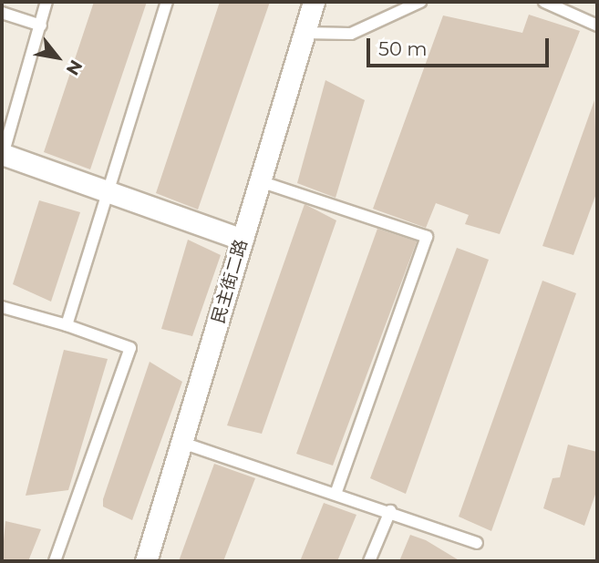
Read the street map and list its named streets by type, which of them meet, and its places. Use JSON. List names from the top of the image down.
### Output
{
  "streets": {
    "street": ["民主街二路"]
  },
  "scale_bar": "50 m",
  "north": "bottom right"
}
